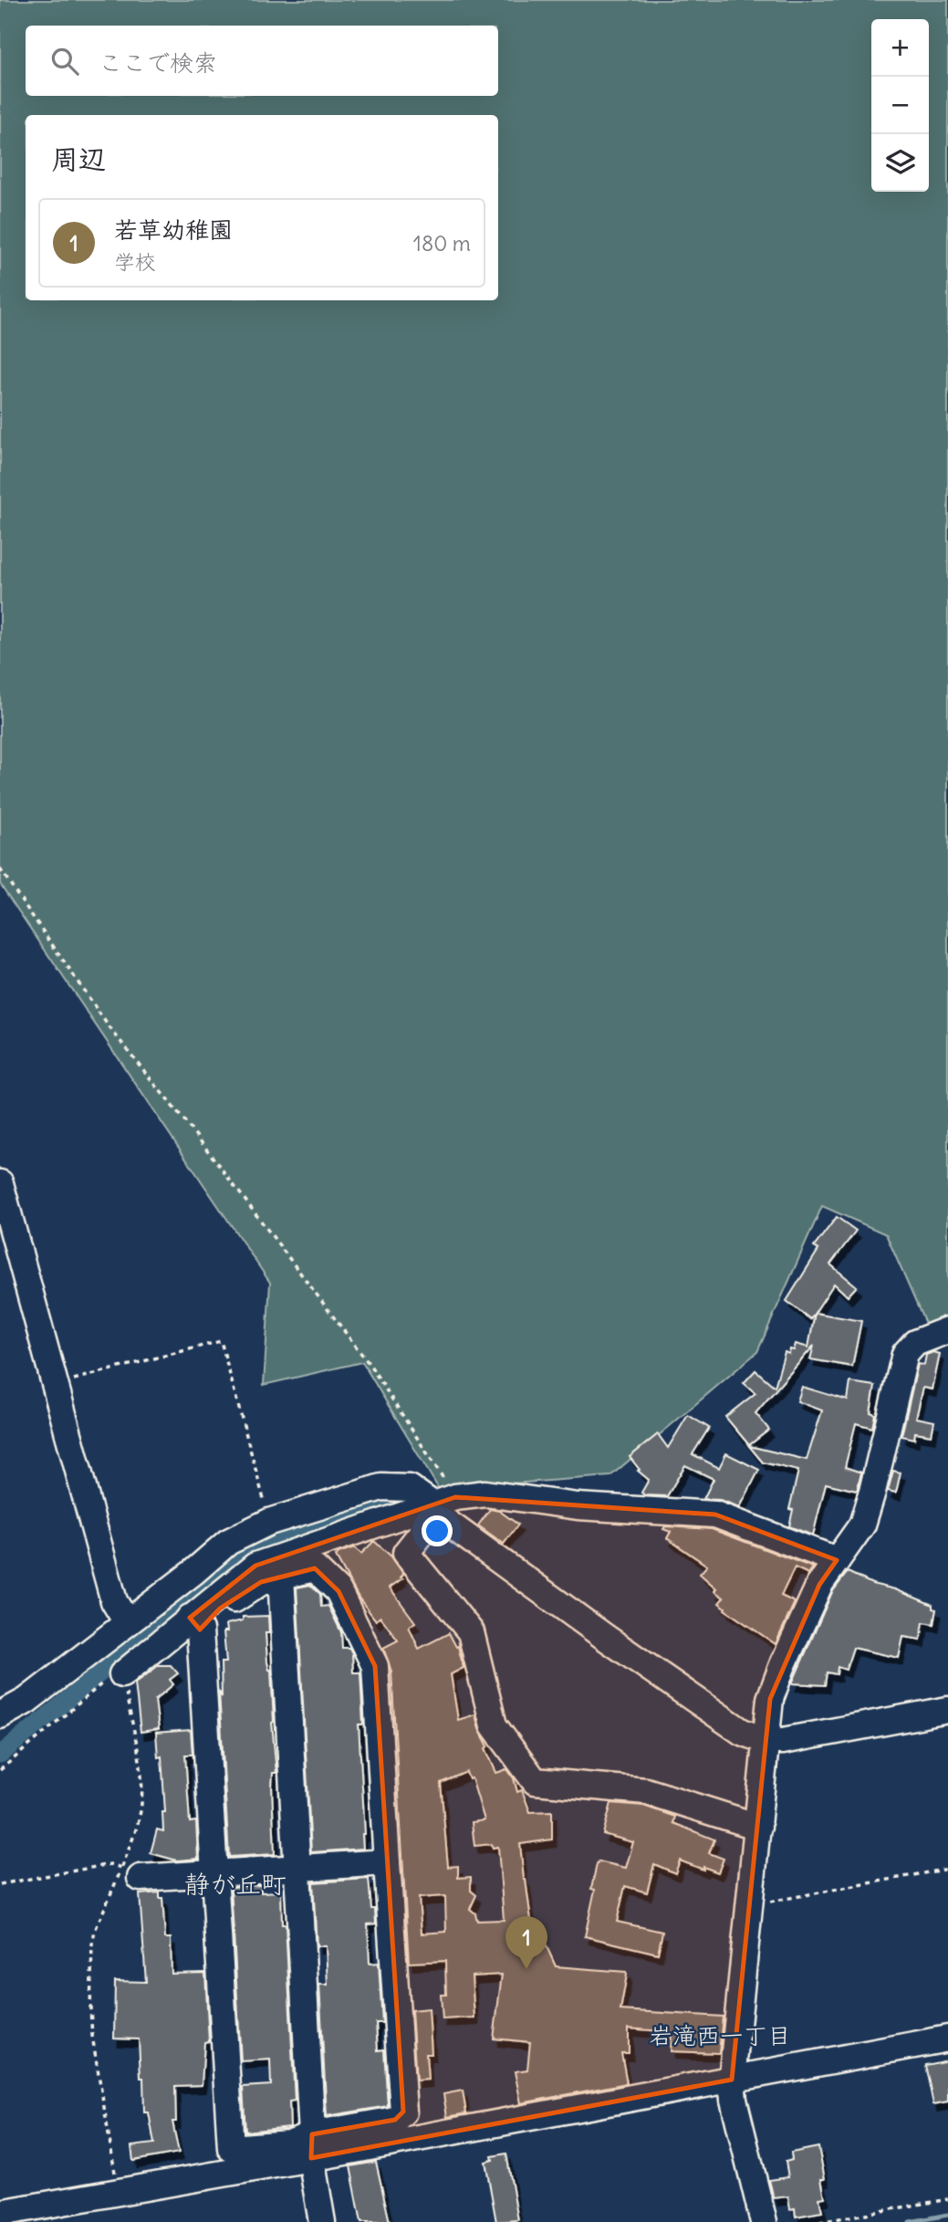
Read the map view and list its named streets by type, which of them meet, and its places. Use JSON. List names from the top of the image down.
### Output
{
  "districts": ["静が丘町", "岩滝西一丁目"],
  "page": {
    "map_buttons": ["+", "−"],
    "search": "ここで検索",
    "heading": "周辺",
    "list": [
      {
        "mark": "1",
        "name": "若草幼稚園",
        "note": "学校",
        "value": "180 m"
      }
    ],
    "pins": "1"
  }
}
